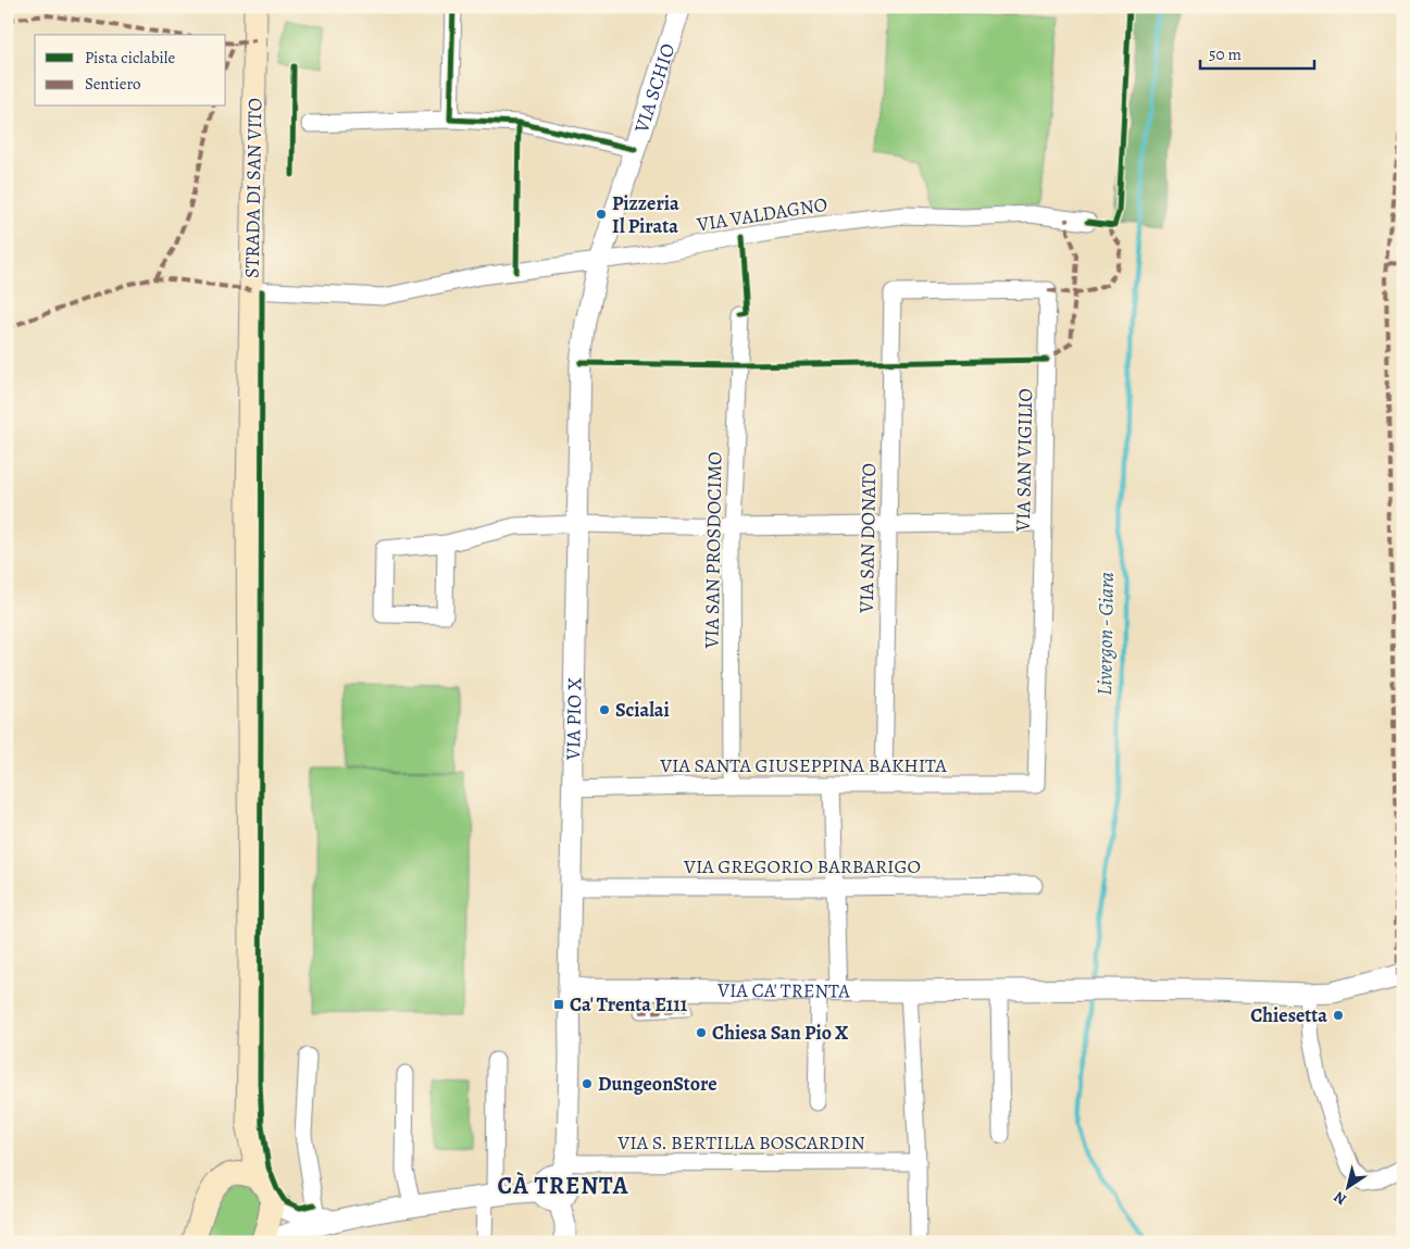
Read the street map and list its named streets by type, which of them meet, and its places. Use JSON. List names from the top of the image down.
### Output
{
  "streets": {
    "main road": ["STRADA DI SAN VITO"],
    "street": [
      "VIA SCHIO",
      "VIA VALDAGNO",
      "VIA SAN VIGILIO",
      "VIA SAN DONATO",
      "VIA SAN PROSDOCIMO",
      "VIA PIO X",
      "VIA SANTA GIUSEPPINA BAKHITA",
      "VIA GREGORIO BARBARIGO",
      "VIA CA' TRENTA",
      "VIA S. BERTILLA BOSCARDIN"
    ]
  },
  "crossings": [
    ["VIA SCHIO", "VIA VALDAGNO"],
    ["VIA SCHIO", "VIA PIO X"],
    ["STRADA DI SAN VITO", "VIA VALDAGNO"],
    ["VIA VALDAGNO", "VIA PIO X"],
    ["VIA SAN VIGILIO", "VIA SAN DONATO"],
    ["VIA SAN VIGILIO", "VIA SANTA GIUSEPPINA BAKHITA"],
    ["VIA SAN DONATO", "VIA SANTA GIUSEPPINA BAKHITA"],
    ["VIA SAN PROSDOCIMO", "VIA SANTA GIUSEPPINA BAKHITA"],
    ["VIA PIO X", "VIA SANTA GIUSEPPINA BAKHITA"],
    ["VIA PIO X", "VIA GREGORIO BARBARIGO"],
    ["VIA PIO X", "VIA CA' TRENTA"],
    ["VIA PIO X", "VIA S. BERTILLA BOSCARDIN"]
  ],
  "districts": ["CÀ TRENTA"],
  "water": ["Livergon - Giara"],
  "places": {
    "other": [
      "Pizzeria Il Pirata",
      "Scialai",
      "Chiesetta",
      "Chiesa San Pio X",
      "DungeonStore"
    ],
    "transit": ["Ca' Trenta E111"]
  },
  "legend": ["Pista ciclabile", "Sentiero"],
  "scale_bar": "50 m",
  "north": "bottom left"
}
